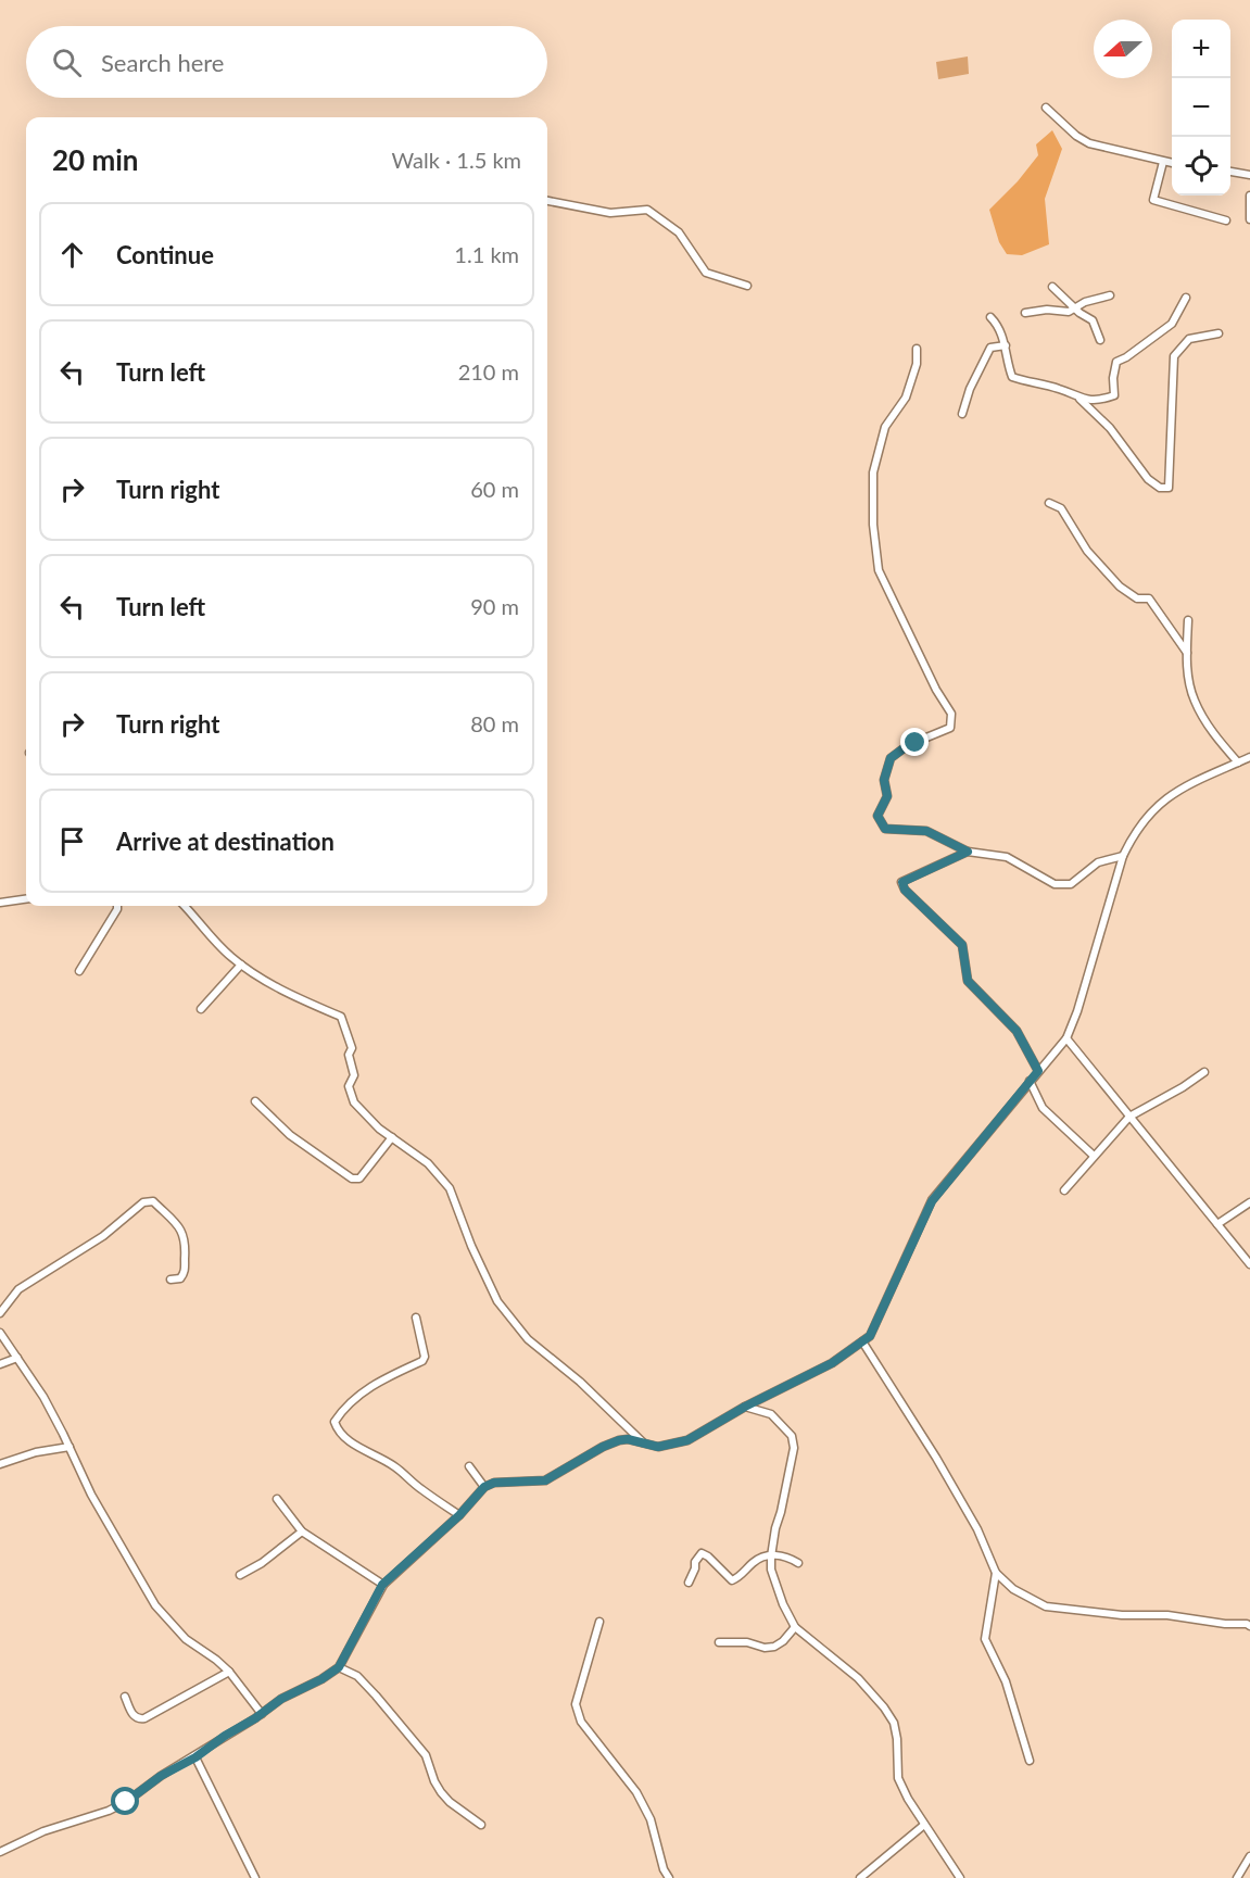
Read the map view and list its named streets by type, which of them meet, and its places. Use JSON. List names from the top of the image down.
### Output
{
  "north": "left",
  "page": {
    "map_buttons": ["+", "−"],
    "search": "Search here",
    "heading": ["20 min", "Walk · 1.5 km"],
    "list": [
      ["Continue", "1.1 km"],
      ["Turn left", "210 m"],
      ["Turn right", "60 m"],
      ["Turn left", "90 m"],
      ["Turn right", "80 m"],
      "Arrive at destination"
    ]
  }
}
